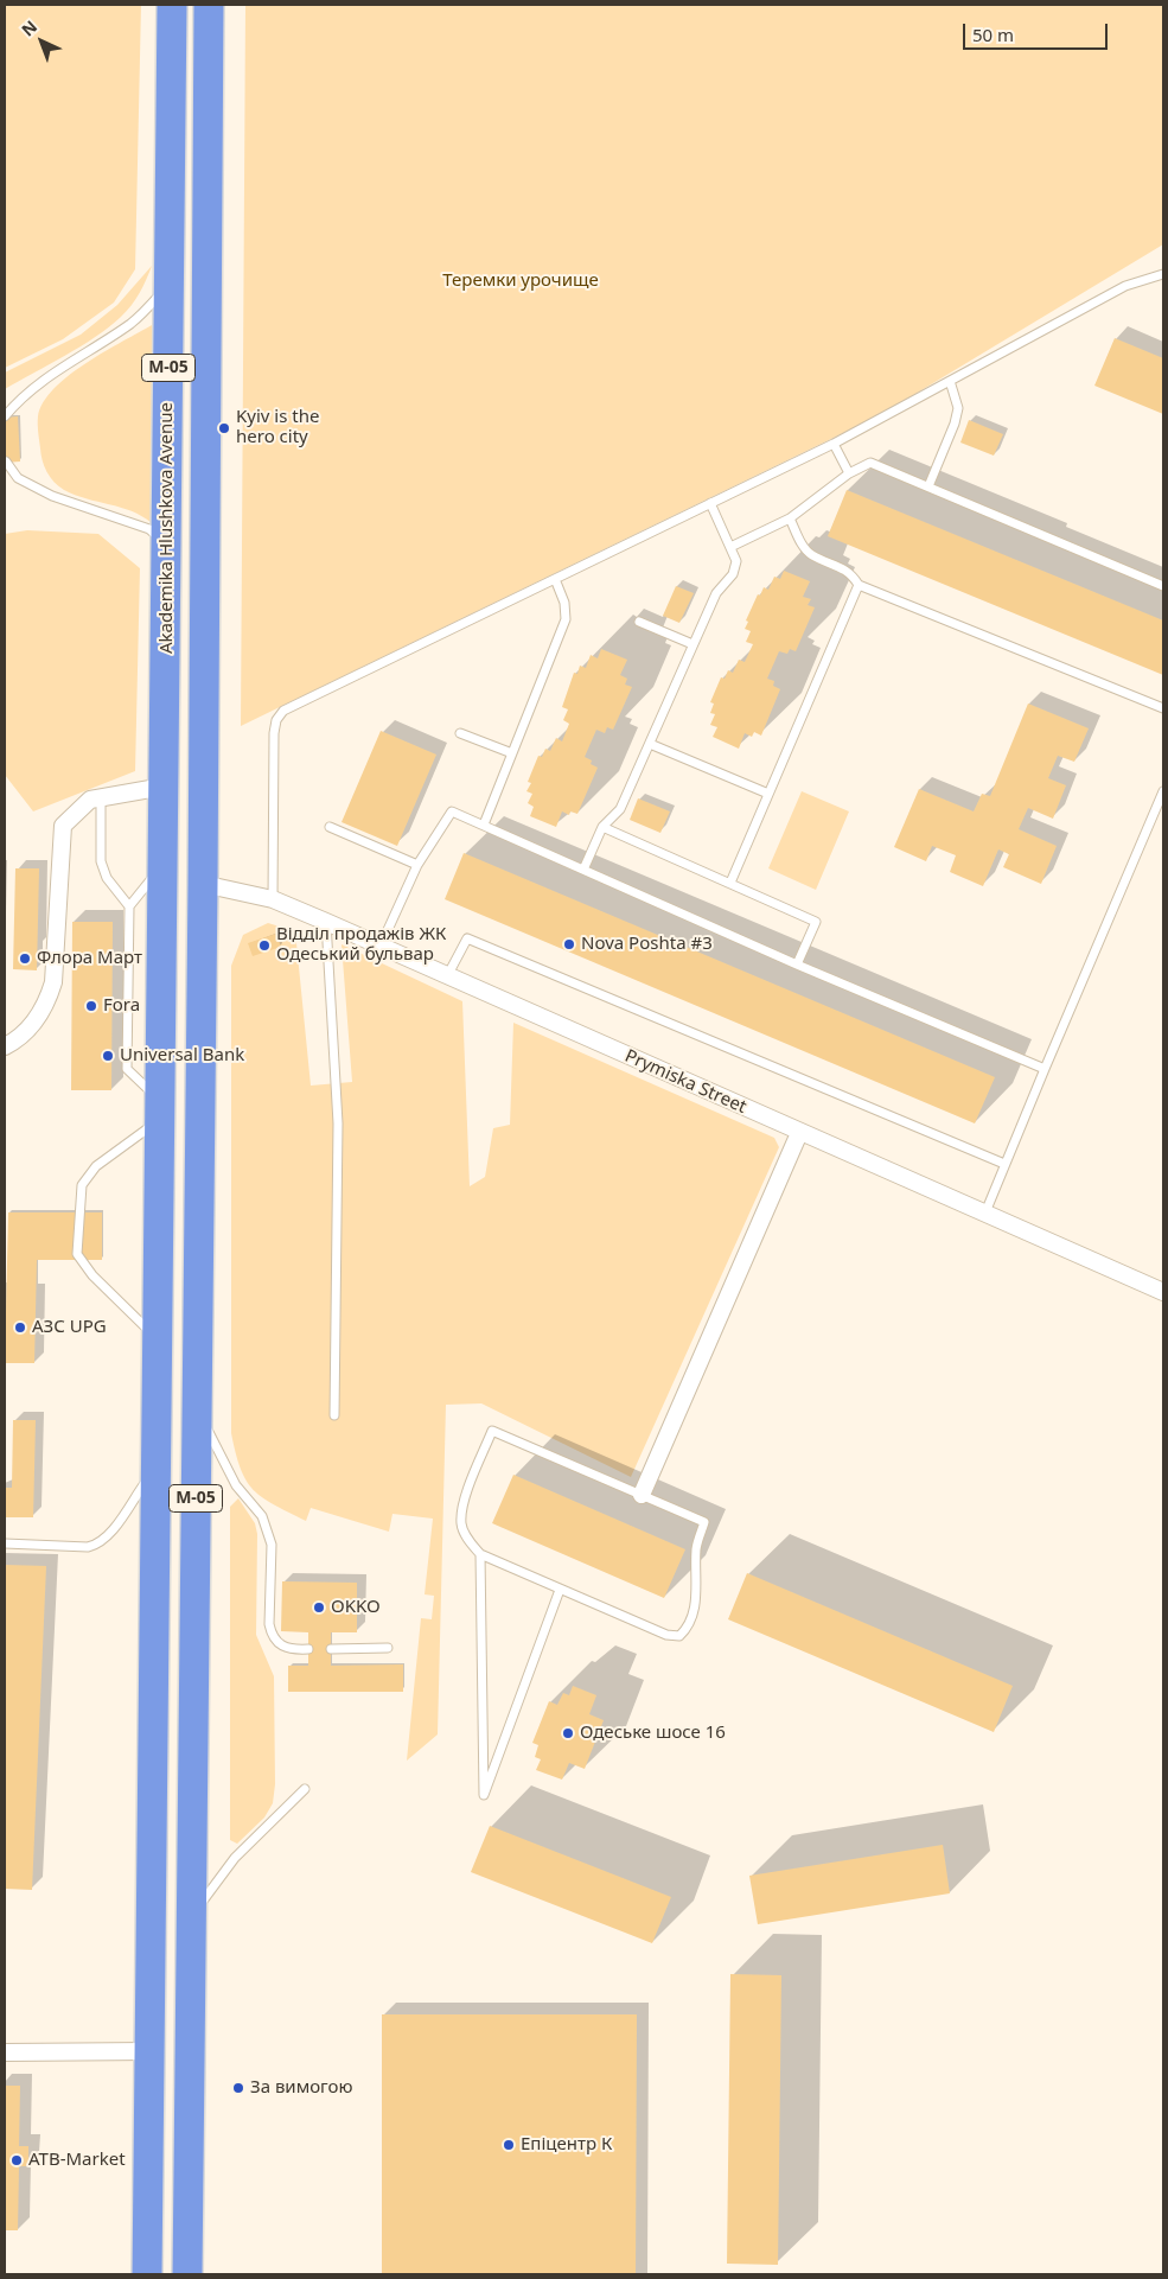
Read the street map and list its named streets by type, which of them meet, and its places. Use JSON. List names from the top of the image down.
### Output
{
  "streets": {
    "highway": ["М-05", "Akademika Hlushkova Avenue"],
    "street": ["Prymiska Street"]
  },
  "crossings": [
    ["М-05", "Akademika Hlushkova Avenue"],
    ["М-05", "Prymiska Street"],
    ["Akademika Hlushkova Avenue", "Prymiska Street"]
  ],
  "parks": ["Теремки урочище"],
  "places": [
    "Kyiv is the hero city",
    "Nova Poshta #3",
    "Відділ продажів ЖК Одеський бульвар",
    "Флора Март",
    "Fora",
    "Universal Bank",
    "АЗС UPG",
    "OKKO",
    "Одеське шосе 16",
    "За вимогою",
    "Епіцентр К",
    "ATB-Market"
  ],
  "scale_bar": "50 m",
  "north": "top left"
}
